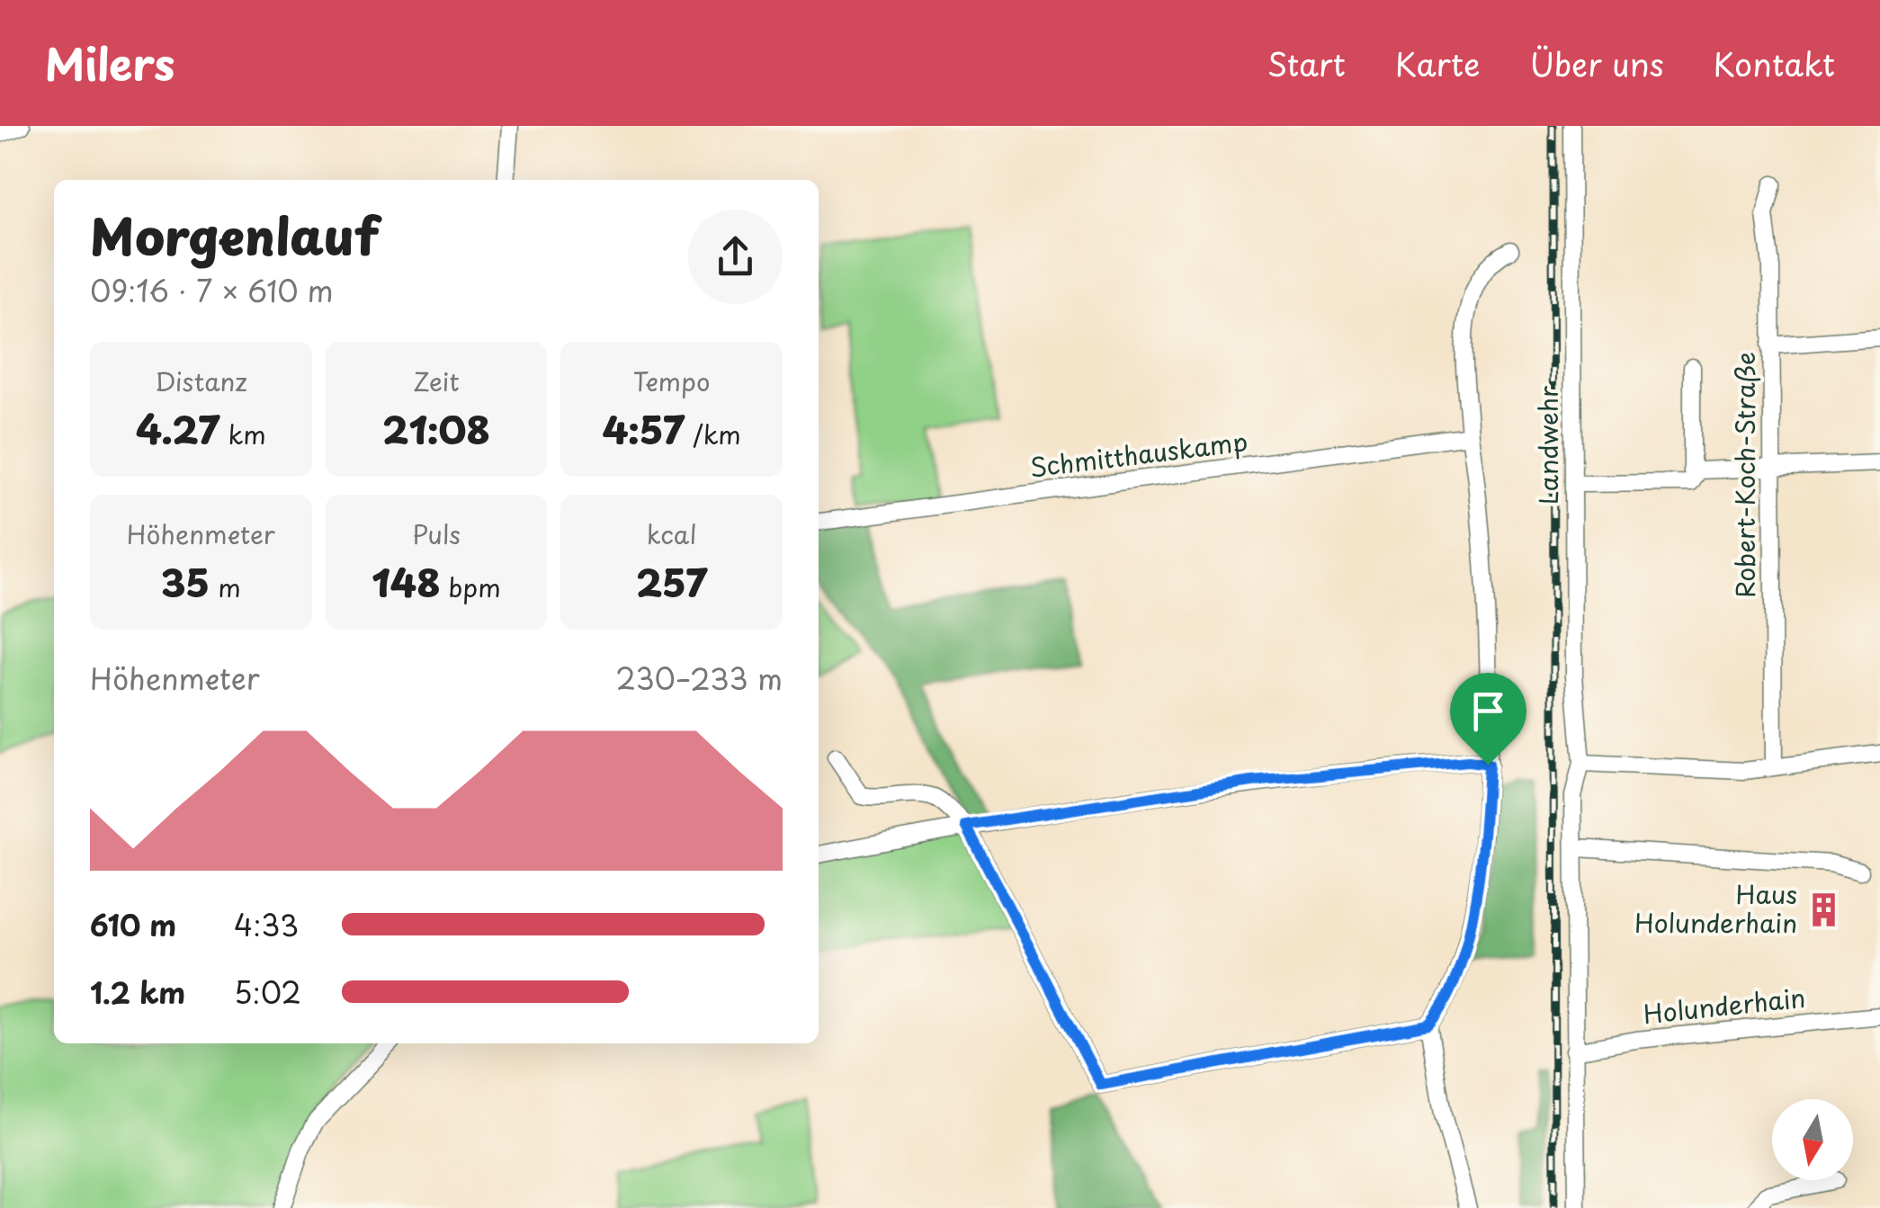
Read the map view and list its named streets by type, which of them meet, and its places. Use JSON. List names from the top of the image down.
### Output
{
  "streets": {
    "street": [
      "Landwehr",
      "Schmitthauskamp",
      "Robert-Koch-Straße",
      "Holunderhain"
    ]
  },
  "places": {
    "building": ["Haus Holunderhain"]
  },
  "north": "bottom",
  "page": {
    "header": "Milers",
    "nav": [
      "Start",
      "Karte",
      "Über uns",
      "Kontakt"
    ],
    "heading": ["Morgenlauf", "09:16 · 7 × 610 m"],
    "stats": [
      ["Distanz", "4.27 km"],
      ["Zeit", "21:08"],
      ["Tempo", "4:57 /km"],
      ["Höhenmeter", "35 m"],
      ["Puls", "148 bpm"],
      ["kcal", "257"]
    ],
    "chart": ["Höhenmeter", "230–233 m"],
    "list": [
      {
        "name": "610 m",
        "note": "4:33"
      },
      {
        "name": "1.2 km",
        "note": "5:02"
      }
    ]
  }
}
